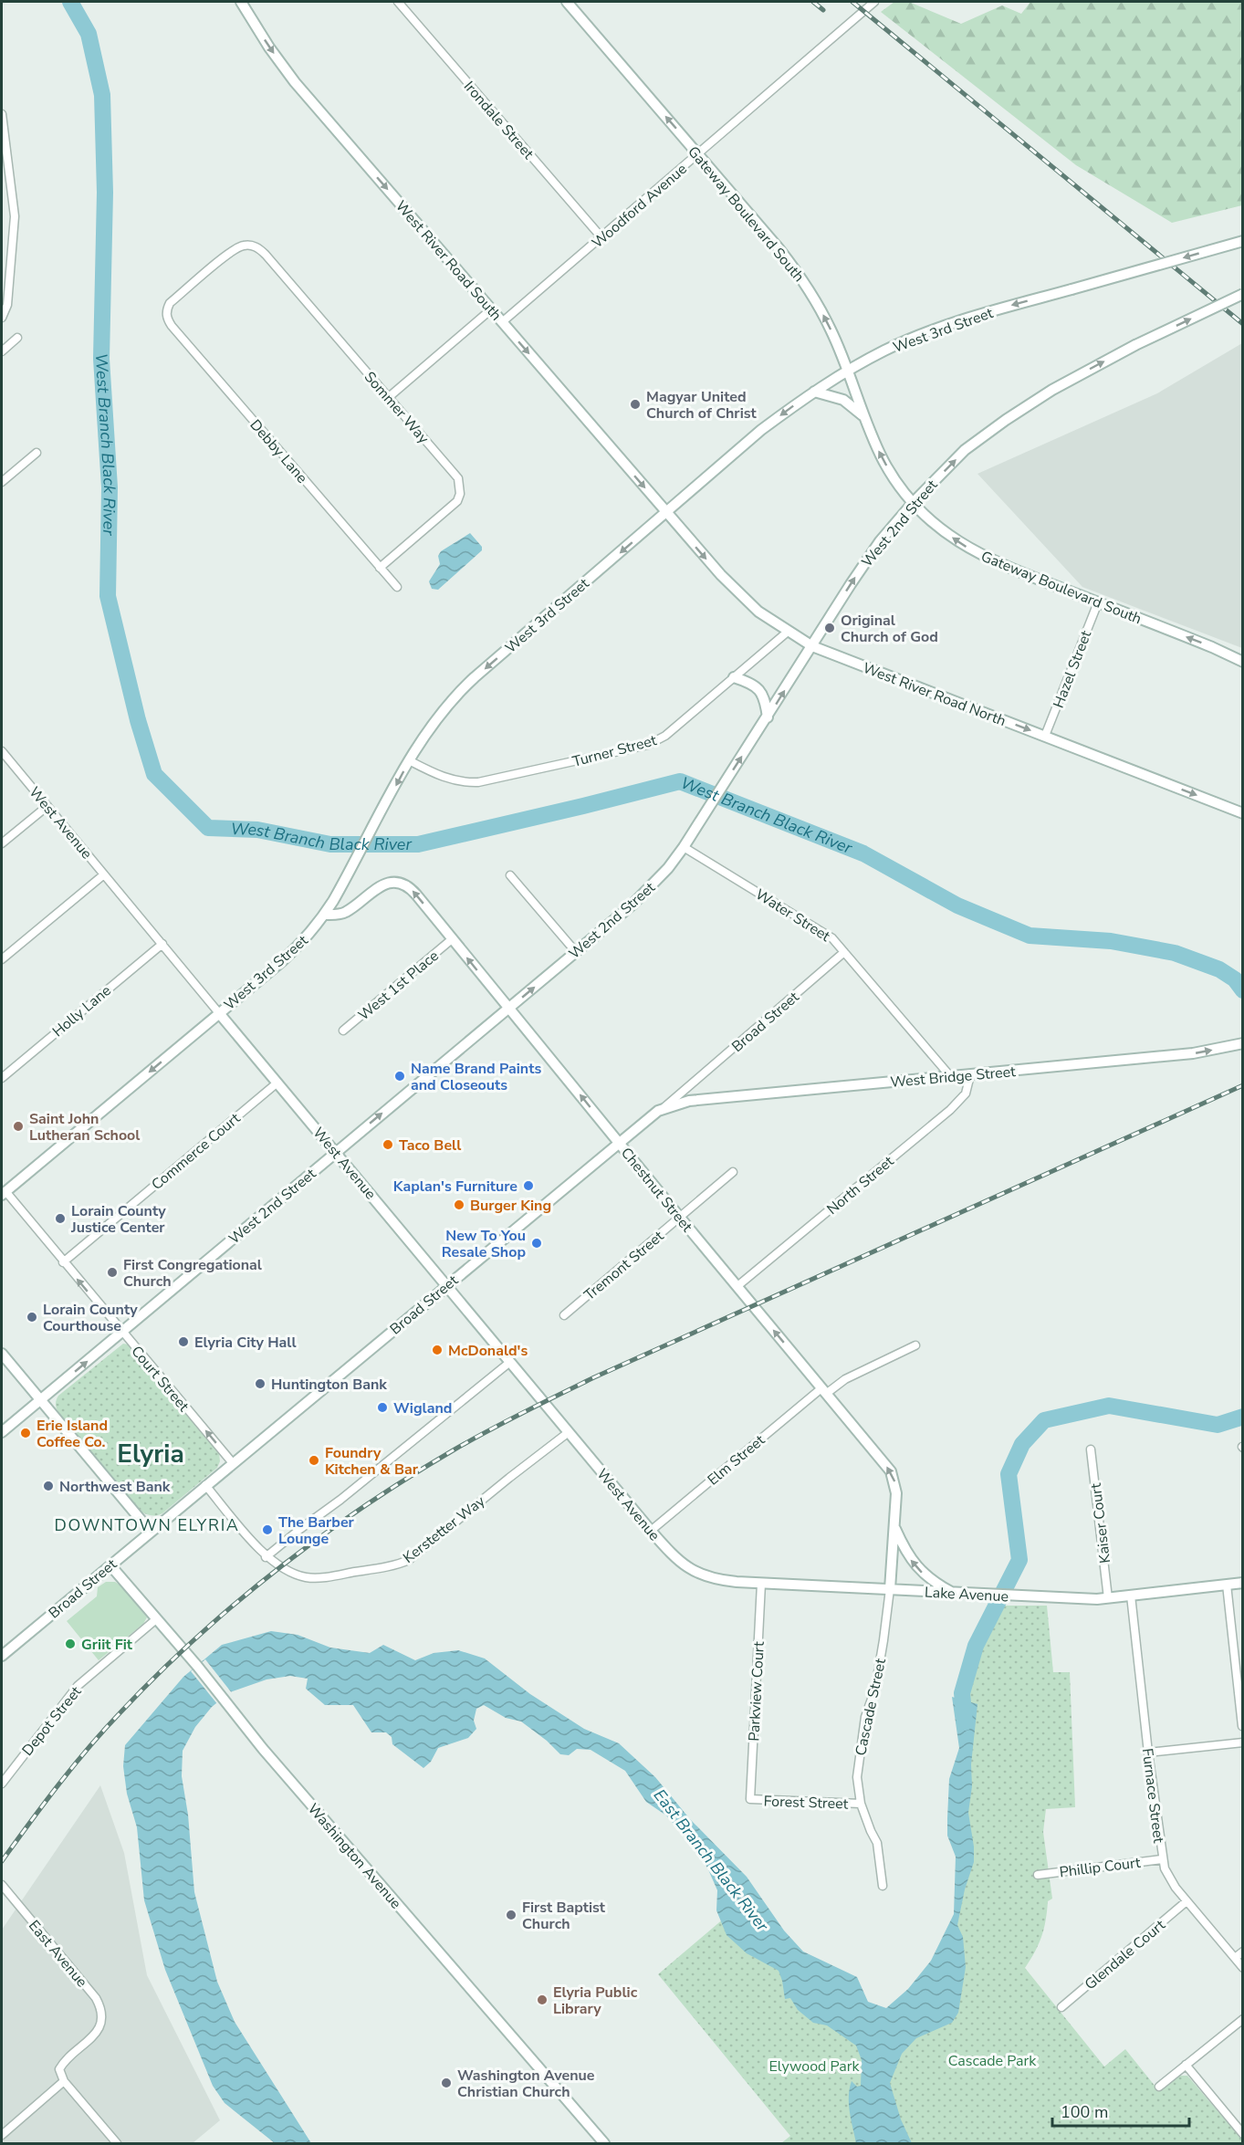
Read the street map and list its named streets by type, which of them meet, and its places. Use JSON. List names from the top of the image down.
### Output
{
  "streets": {
    "street": [
      "Irondale Street",
      "Woodford Avenue",
      "Gateway Boulevard South",
      "West River Road South",
      "West 3rd Street",
      "Sommer Way",
      "Debby Lane",
      "West 2nd Street",
      "Hazel Street",
      "West River Road North",
      "Turner Street",
      "West Avenue",
      "Water Street",
      "West 1st Place",
      "Holly Lane",
      "Broad Street",
      "West Bridge Street",
      "Commerce Court",
      "North Street",
      "Chestnut Street",
      "Tremont Street",
      "Court Street",
      "Elm Street",
      "Kaiser Court",
      "Kerstetter Way",
      "Lake Avenue",
      "Parkview Court",
      "Cascade Street",
      "Depot Street",
      "Furnace Street",
      "Forest Street",
      "Washington Avenue",
      "Phillip Court",
      "East Avenue",
      "Glendale Court"
    ]
  },
  "crossings": [
    ["Irondale Street", "Woodford Avenue"],
    ["Woodford Avenue", "Gateway Boulevard South"],
    ["Woodford Avenue", "West River Road South"],
    ["Gateway Boulevard South", "West 3rd Street"],
    ["Gateway Boulevard South", "West 2nd Street"],
    ["Gateway Boulevard South", "Hazel Street"],
    ["West River Road South", "West 3rd Street"],
    ["West River Road South", "West River Road North"],
    ["West 3rd Street", "West River Road North"],
    ["West 3rd Street", "Turner Street"],
    ["West 3rd Street", "West Avenue"],
    ["West 3rd Street", "Chestnut Street"],
    ["West 3rd Street", "Court Street"],
    ["Sommer Way", "Debby Lane"],
    ["West 2nd Street", "West River Road North"],
    ["West 2nd Street", "West Avenue"],
    ["West 2nd Street", "Water Street"],
    ["West 2nd Street", "Chestnut Street"],
    ["West 2nd Street", "Court Street"],
    ["Hazel Street", "West River Road North"],
    ["West River Road North", "Turner Street"],
    ["West Avenue", "Holly Lane"],
    ["West Avenue", "Broad Street"],
    ["West Avenue", "Commerce Court"],
    ["West Avenue", "Elm Street"],
    ["West Avenue", "Kerstetter Way"],
    ["West Avenue", "Lake Avenue"],
    ["Water Street", "Broad Street"],
    ["Water Street", "West Bridge Street"],
    ["West 1st Place", "Chestnut Street"],
    ["Broad Street", "West Bridge Street"],
    ["Broad Street", "Chestnut Street"],
    ["Broad Street", "Court Street"],
    ["Broad Street", "Kerstetter Way"],
    ["Broad Street", "Washington Avenue"],
    ["West Bridge Street", "North Street"],
    ["Commerce Court", "Court Street"],
    ["North Street", "Chestnut Street"],
    ["Chestnut Street", "Tremont Street"],
    ["Chestnut Street", "Elm Street"],
    ["Chestnut Street", "Lake Avenue"],
    ["Chestnut Street", "Cascade Street"],
    ["Kaiser Court", "Lake Avenue"],
    ["Lake Avenue", "Parkview Court"],
    ["Lake Avenue", "Cascade Street"],
    ["Lake Avenue", "Furnace Street"],
    ["Parkview Court", "Forest Street"],
    ["Cascade Street", "Forest Street"],
    ["Depot Street", "Washington Avenue"],
    ["Furnace Street", "Phillip Court"],
    ["Furnace Street", "Glendale Court"]
  ],
  "one_way": [
    "Gateway Boulevard South",
    "West River Road South",
    "West 3rd Street",
    "West 2nd Street",
    "West River Road North",
    "West Bridge Street",
    "Chestnut Street",
    "Court Street"
  ],
  "districts": ["Elyria", "DOWNTOWN ELYRIA"],
  "water": ["West Branch Black River", "East Branch Black River"],
  "parks": ["Cascade Park", "Elywood Park"],
  "places": [
    "Magyar United Church of Christ",
    "Original Church of God",
    "Name Brand Paints and Closeouts",
    "Saint John Lutheran School",
    "Taco Bell",
    "Kaplan's Furniture",
    "Burger King",
    "Lorain County Justice Center",
    "New To You Resale Shop",
    "First Congregational Church",
    "Lorain County Courthouse",
    "Elyria City Hall",
    "McDonald's",
    "Huntington Bank",
    "Wigland",
    "Erie Island Coffee Co.",
    "Foundry Kitchen & Bar",
    "Northwest Bank",
    "The Barber Lounge",
    "Griit Fit",
    "First Baptist Church",
    "Elyria Public Library",
    "Washington Avenue Christian Church"
  ],
  "scale_bar": "100 m"
}
